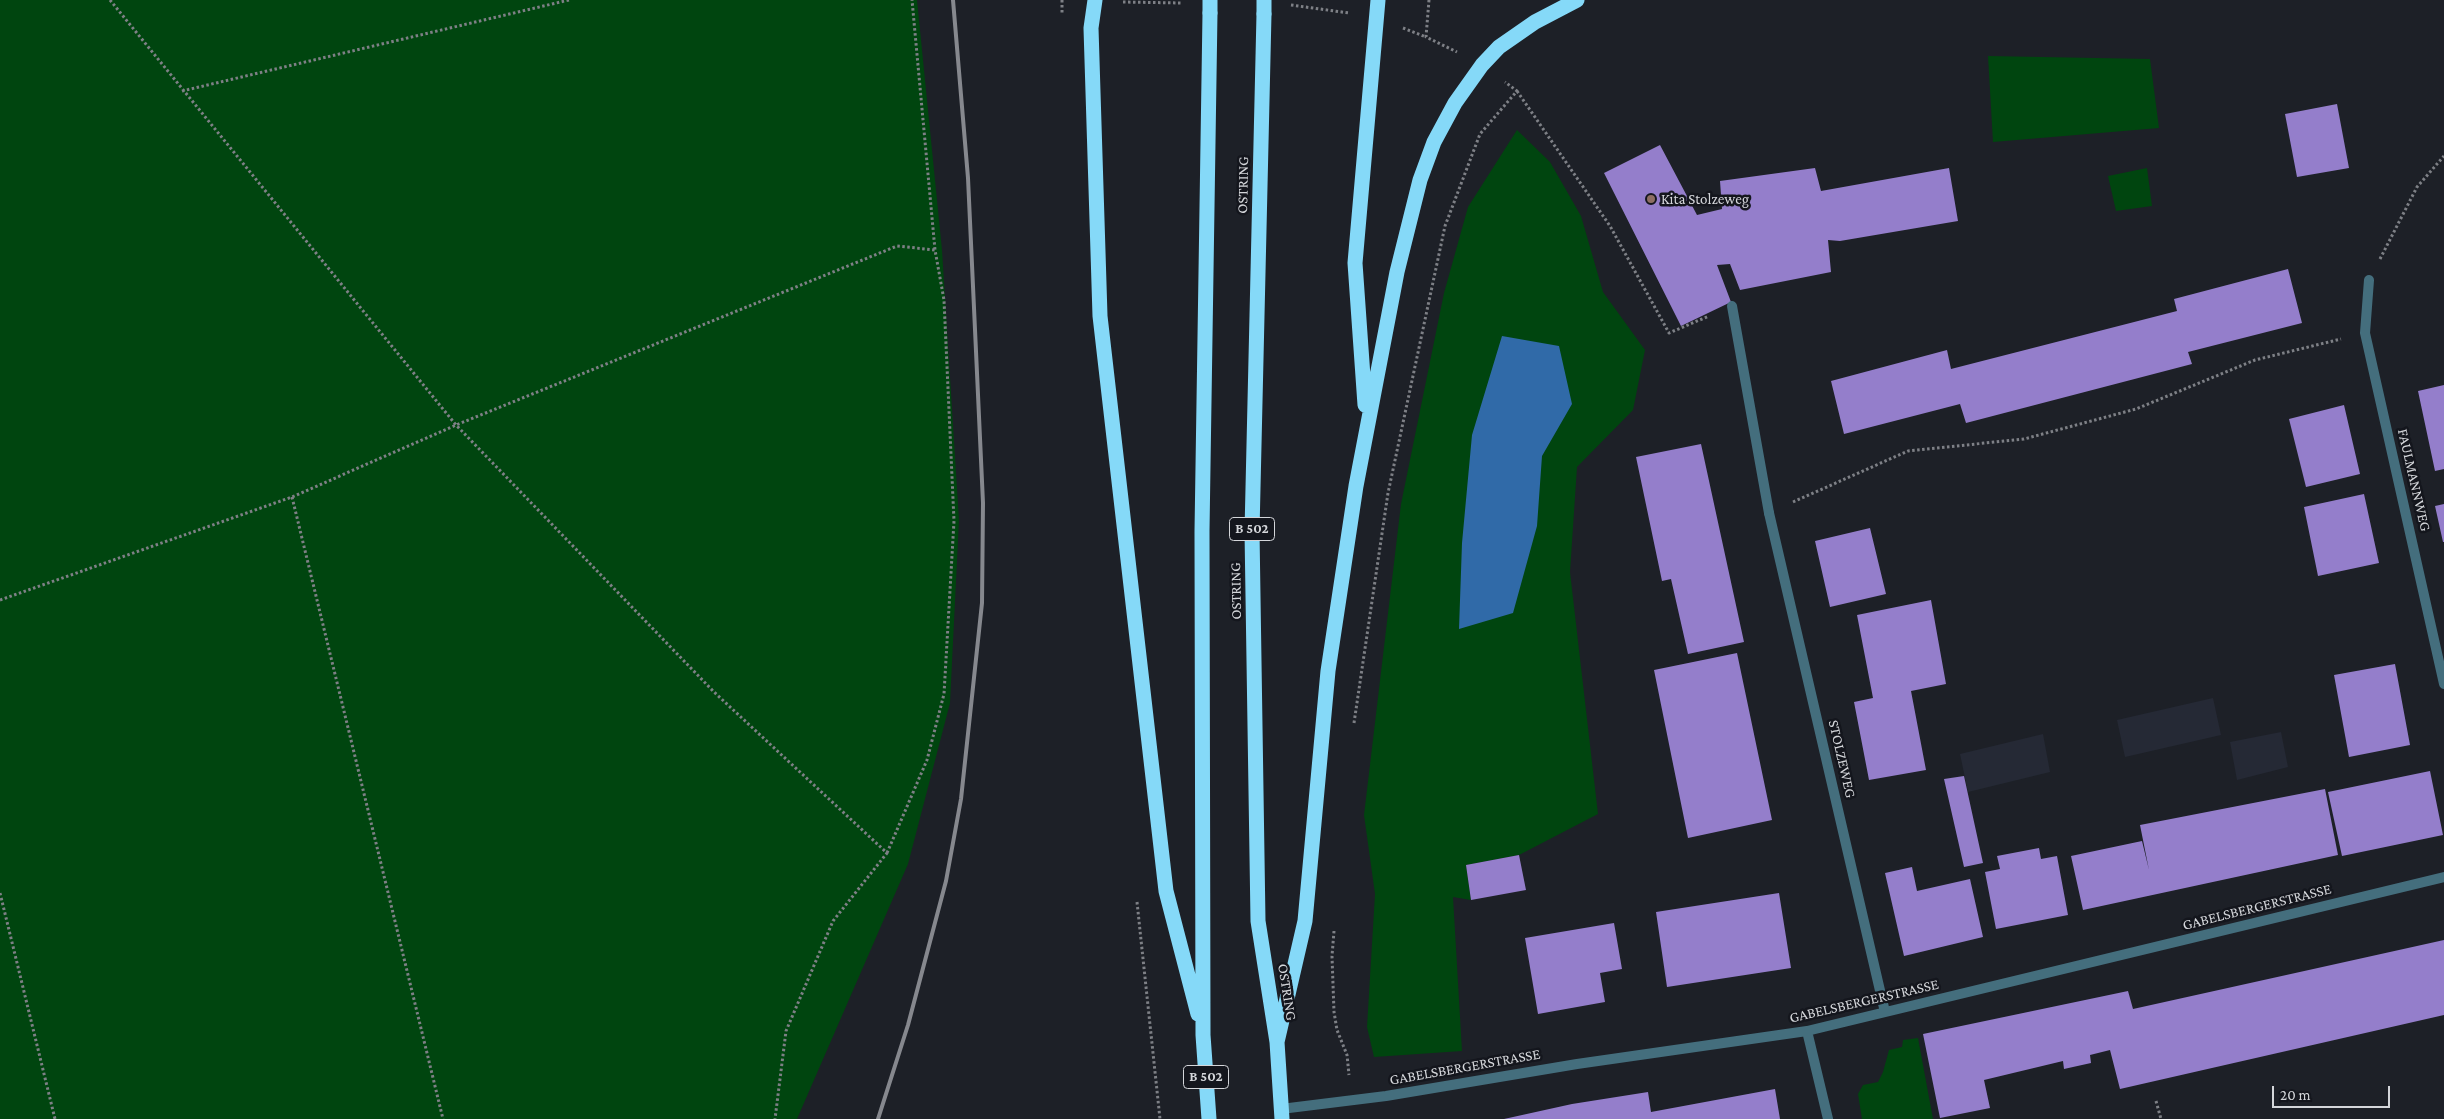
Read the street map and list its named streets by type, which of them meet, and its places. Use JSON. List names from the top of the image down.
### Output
{
  "streets": {
    "highway": ["OSTRING", "B 502"],
    "street": ["FAULMANNWEG", "STOLZEWEG", "GABELSBERGERSTRASSE"]
  },
  "crossings": [
    ["OSTRING", "GABELSBERGERSTRASSE"],
    ["STOLZEWEG", "GABELSBERGERSTRASSE"]
  ],
  "places": ["Kita Stolzeweg"],
  "scale_bar": "20 m"
}
